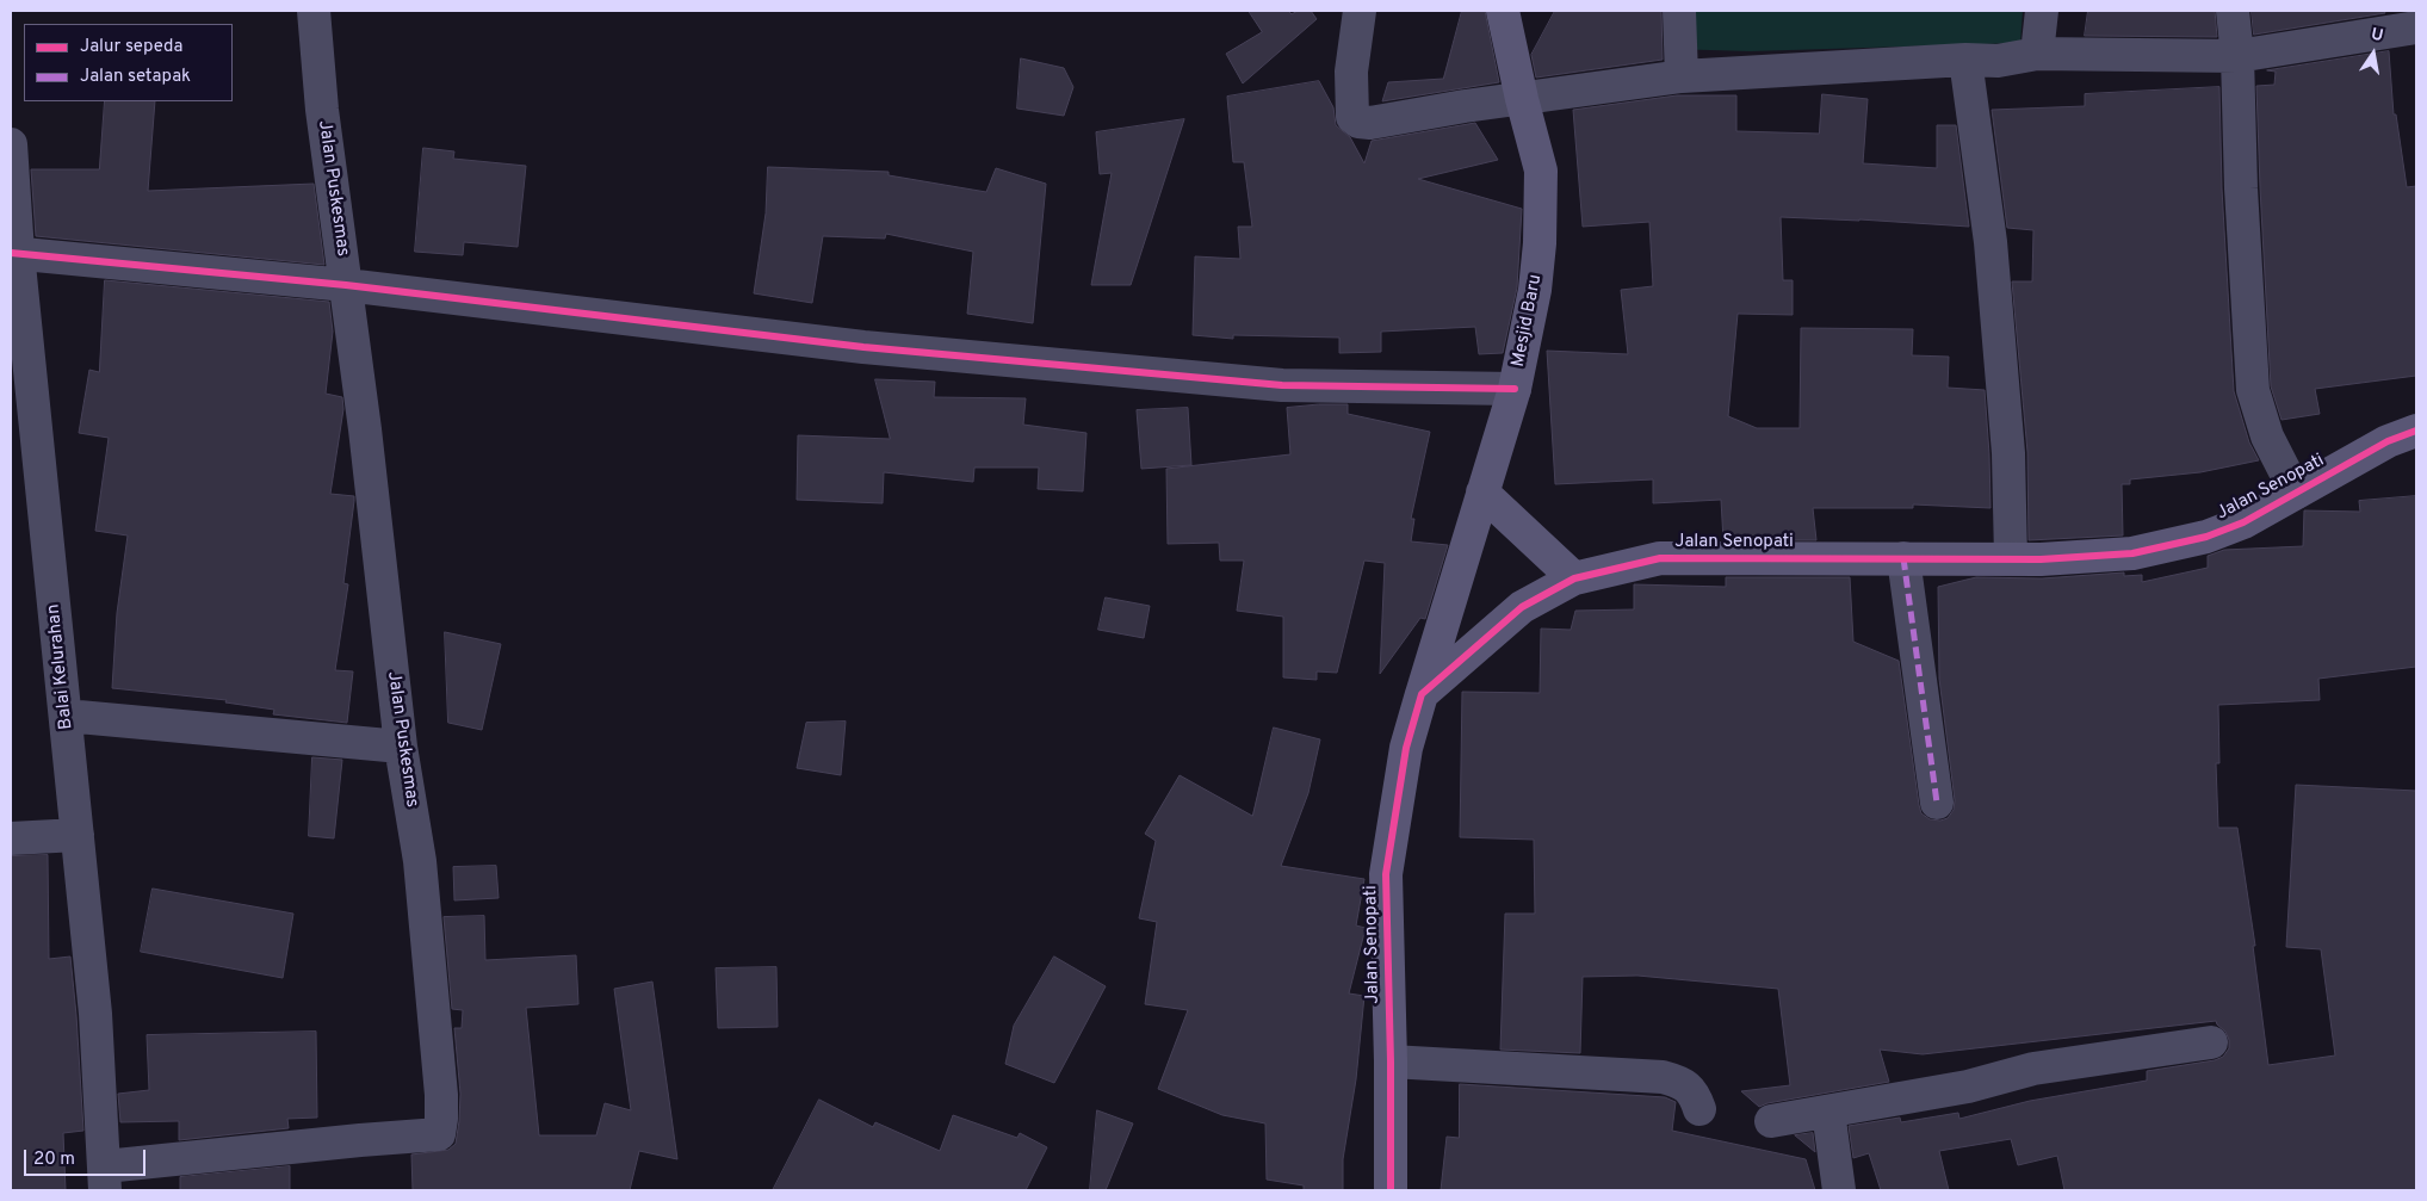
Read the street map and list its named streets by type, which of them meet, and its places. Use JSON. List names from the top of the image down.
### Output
{
  "streets": {
    "main road": ["Mesjid Baru", "Jalan Senopati"],
    "street": ["Jalan Puskesmas", "Balai Kelurahan"]
  },
  "crossings": [
    ["Jalan Puskesmas", "Balai Kelurahan"],
    ["Mesjid Baru", "Jalan Senopati"]
  ],
  "legend": ["Jalur sepeda", "Jalan setapak"],
  "scale_bar": "20 m",
  "north": "top"
}
